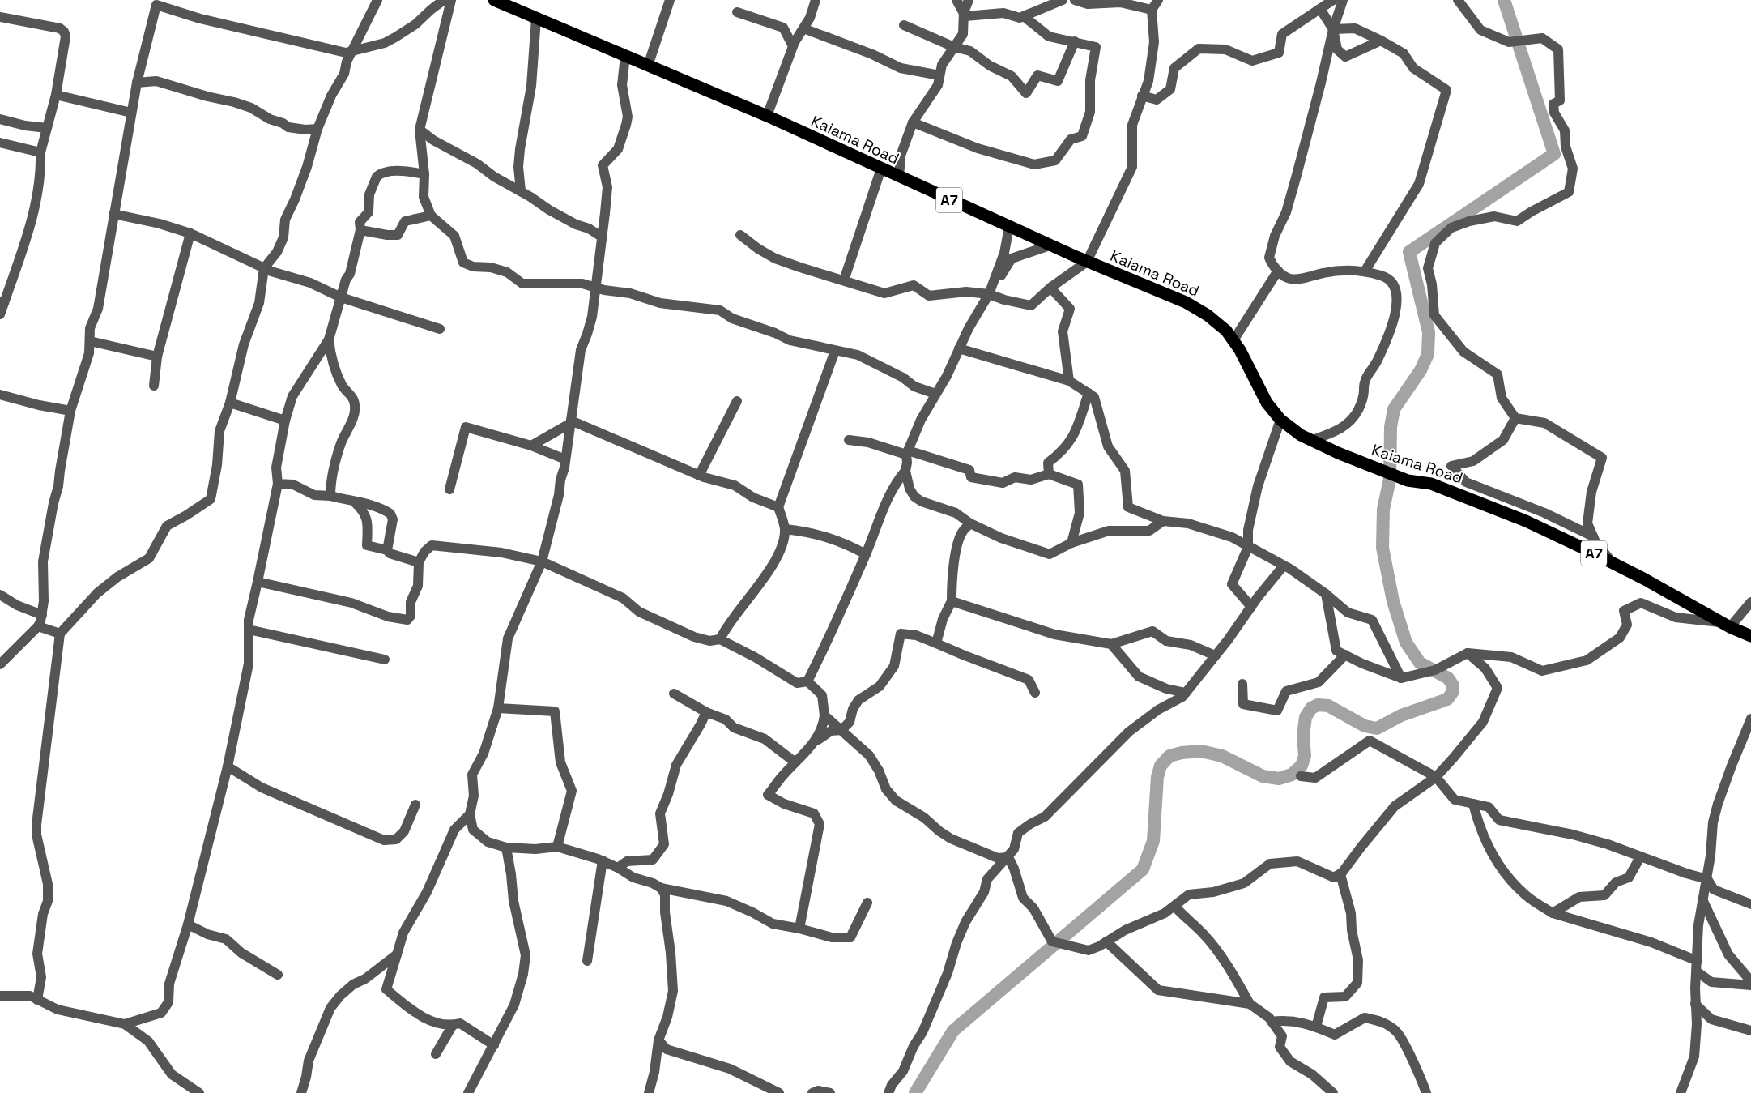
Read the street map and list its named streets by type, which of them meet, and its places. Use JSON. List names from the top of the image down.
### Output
{
  "streets": {
    "highway": ["Kaiama Road", "A7"]
  }
}
